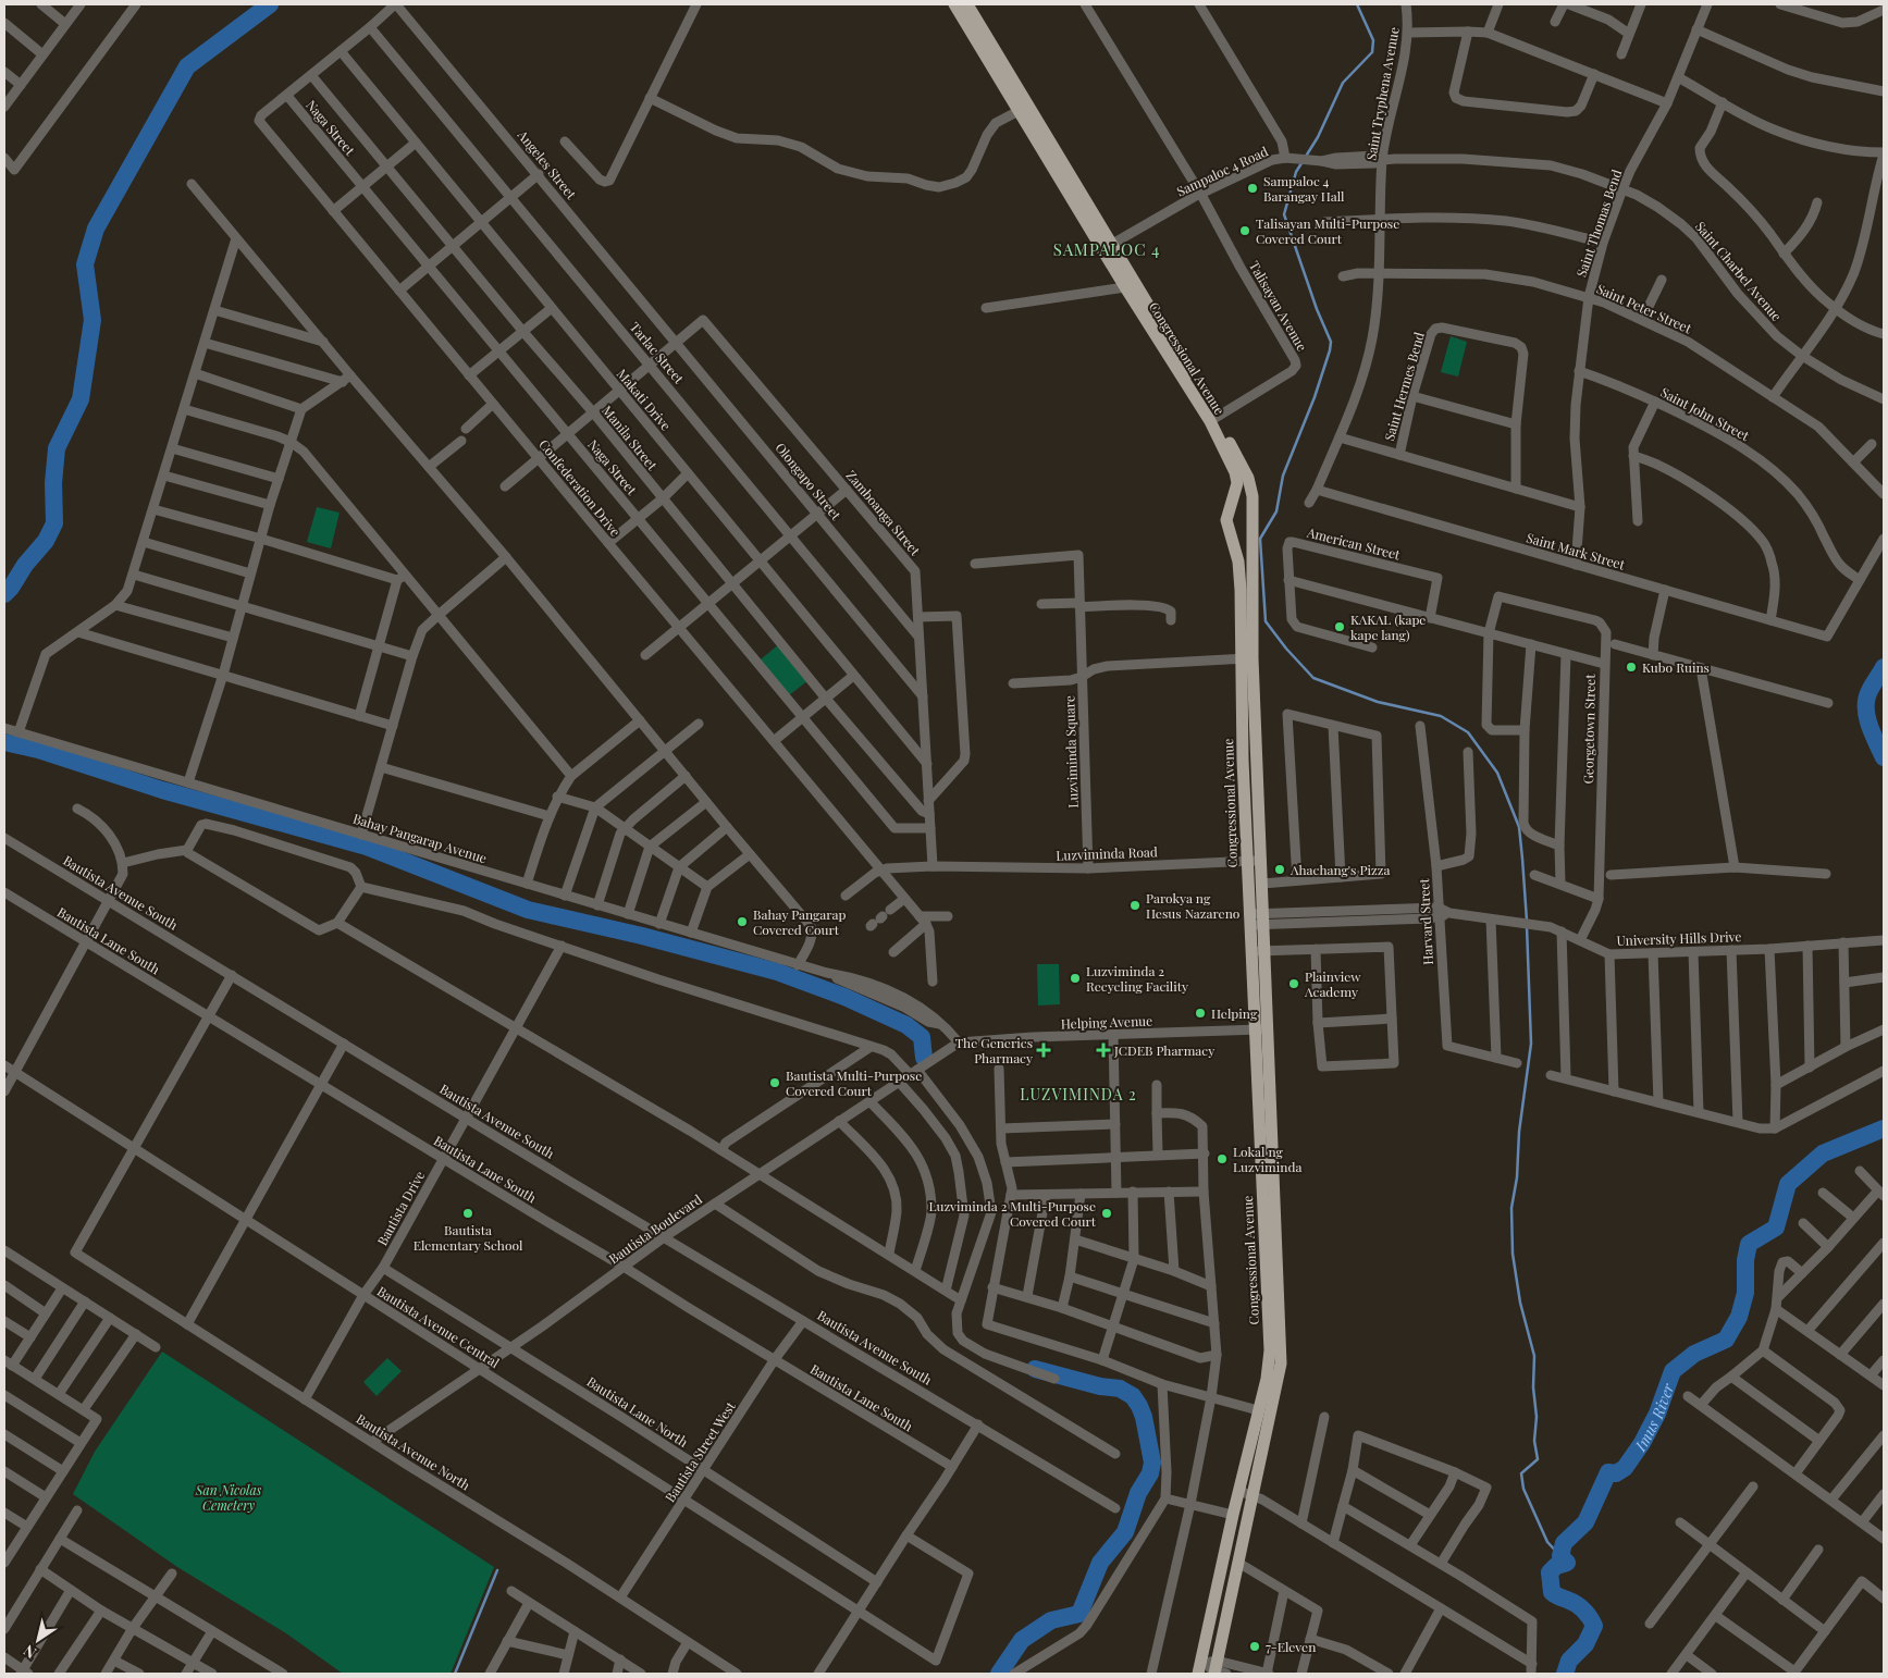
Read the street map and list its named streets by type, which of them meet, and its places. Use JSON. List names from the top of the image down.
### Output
{
  "streets": {
    "main road": ["Congressional Avenue"],
    "street": [
      "Saint Tryphena Avenue",
      "Naga Street",
      "Angeles Street",
      "Sampaloc 4 Road",
      "Saint Thomas Bend",
      "Saint Charbel Avenue",
      "Talisayan Avenue",
      "Saint Peter Street",
      "Tarlac Street",
      "Saint Hermes Bend",
      "Makati Drive",
      "Saint John Street",
      "Manila Street",
      "Olongapo Street",
      "Confederation Drive",
      "Zamboanga Street",
      "American Street",
      "Saint Mark Street",
      "Georgetown Street",
      "Luzviminda Square",
      "Bahay Pangarap Avenue",
      "Luzviminda Road",
      "Bautista Avenue South",
      "Harvard Street",
      "University Hills Drive",
      "Bautista Lane South",
      "Helping Avenue",
      "Bautista Drive",
      "Bautista Boulevard",
      "Bautista Avenue Central",
      "Bautista Lane North",
      "Bautista Avenue North",
      "Bautista Street West"
    ]
  },
  "crossings": [
    ["Saint Tryphena Avenue", "Saint Charbel Avenue"],
    ["Saint Tryphena Avenue", "Saint Peter Street"],
    ["Saint Tryphena Avenue", "Saint Mark Street"],
    ["Naga Street", "Confederation Drive"],
    ["Naga Street", "Zamboanga Street"],
    ["Angeles Street", "Olongapo Street"],
    ["Angeles Street", "Zamboanga Street"],
    ["Sampaloc 4 Road", "Saint Charbel Avenue"],
    ["Sampaloc 4 Road", "Talisayan Avenue"],
    ["Sampaloc 4 Road", "Congressional Avenue"],
    ["Saint Thomas Bend", "Saint Charbel Avenue"],
    ["Saint Thomas Bend", "Saint Peter Street"],
    ["Saint Thomas Bend", "Saint John Street"],
    ["Saint Thomas Bend", "Saint Mark Street"],
    ["Talisayan Avenue", "Congressional Avenue"],
    ["Tarlac Street", "Zamboanga Street"],
    ["Congressional Avenue", "Luzviminda Square"],
    ["Congressional Avenue", "Luzviminda Road"],
    ["Congressional Avenue", "University Hills Drive"],
    ["Congressional Avenue", "Helping Avenue"],
    ["Makati Drive", "Zamboanga Street"],
    ["Saint John Street", "Saint Mark Street"],
    ["Manila Street", "Zamboanga Street"],
    ["Olongapo Street", "Zamboanga Street"],
    ["Zamboanga Street", "Luzviminda Road"],
    ["Georgetown Street", "University Hills Drive"],
    ["Luzviminda Square", "Luzviminda Road"],
    ["Bahay Pangarap Avenue", "Helping Avenue"],
    ["Bahay Pangarap Avenue", "Bautista Boulevard"],
    ["Bautista Avenue South", "Bautista Drive"],
    ["Bautista Avenue South", "Bautista Boulevard"],
    ["Bautista Avenue South", "Bautista Street West"],
    ["Harvard Street", "University Hills Drive"],
    ["Bautista Lane South", "Bautista Drive"],
    ["Bautista Lane South", "Bautista Boulevard"],
    ["Bautista Lane South", "Bautista Street West"],
    ["Helping Avenue", "Bautista Boulevard"],
    ["Bautista Drive", "Bautista Avenue Central"],
    ["Bautista Drive", "Bautista Lane North"],
    ["Bautista Drive", "Bautista Avenue North"],
    ["Bautista Boulevard", "Bautista Avenue Central"],
    ["Bautista Boulevard", "Bautista Lane North"],
    ["Bautista Boulevard", "Bautista Avenue North"],
    ["Bautista Avenue Central", "Bautista Avenue North"],
    ["Bautista Avenue Central", "Bautista Street West"],
    ["Bautista Lane North", "Bautista Street West"],
    ["Bautista Avenue North", "Bautista Street West"]
  ],
  "districts": ["SAMPALOC 4", "LUZVIMINDA 2"],
  "water": ["Imus River"],
  "parks": ["San Nicolas Cemetery"],
  "places": {
    "other": [
      "Sampaloc 4 Barangay Hall",
      "Talisayan Multi-Purpose Covered Court",
      "KAKAL (kape kape lang)",
      "Kubo Ruins",
      "Ahachang's Pizza",
      "Parokya ng Hesus Nazareno",
      "Bahay Pangarap Covered Court",
      "Luzviminda 2 Recycling Facility",
      "Plainview Academy",
      "Helping",
      "Bautista Multi-Purpose Covered Court",
      "Lokal ng Luzviminda",
      "Bautista Elementary School",
      "Luzviminda 2 Multi-Purpose Covered Court",
      "7-Eleven"
    ],
    "health": ["The Generics Pharmacy", "JCDEB Pharmacy"]
  },
  "north": "bottom left"
}
